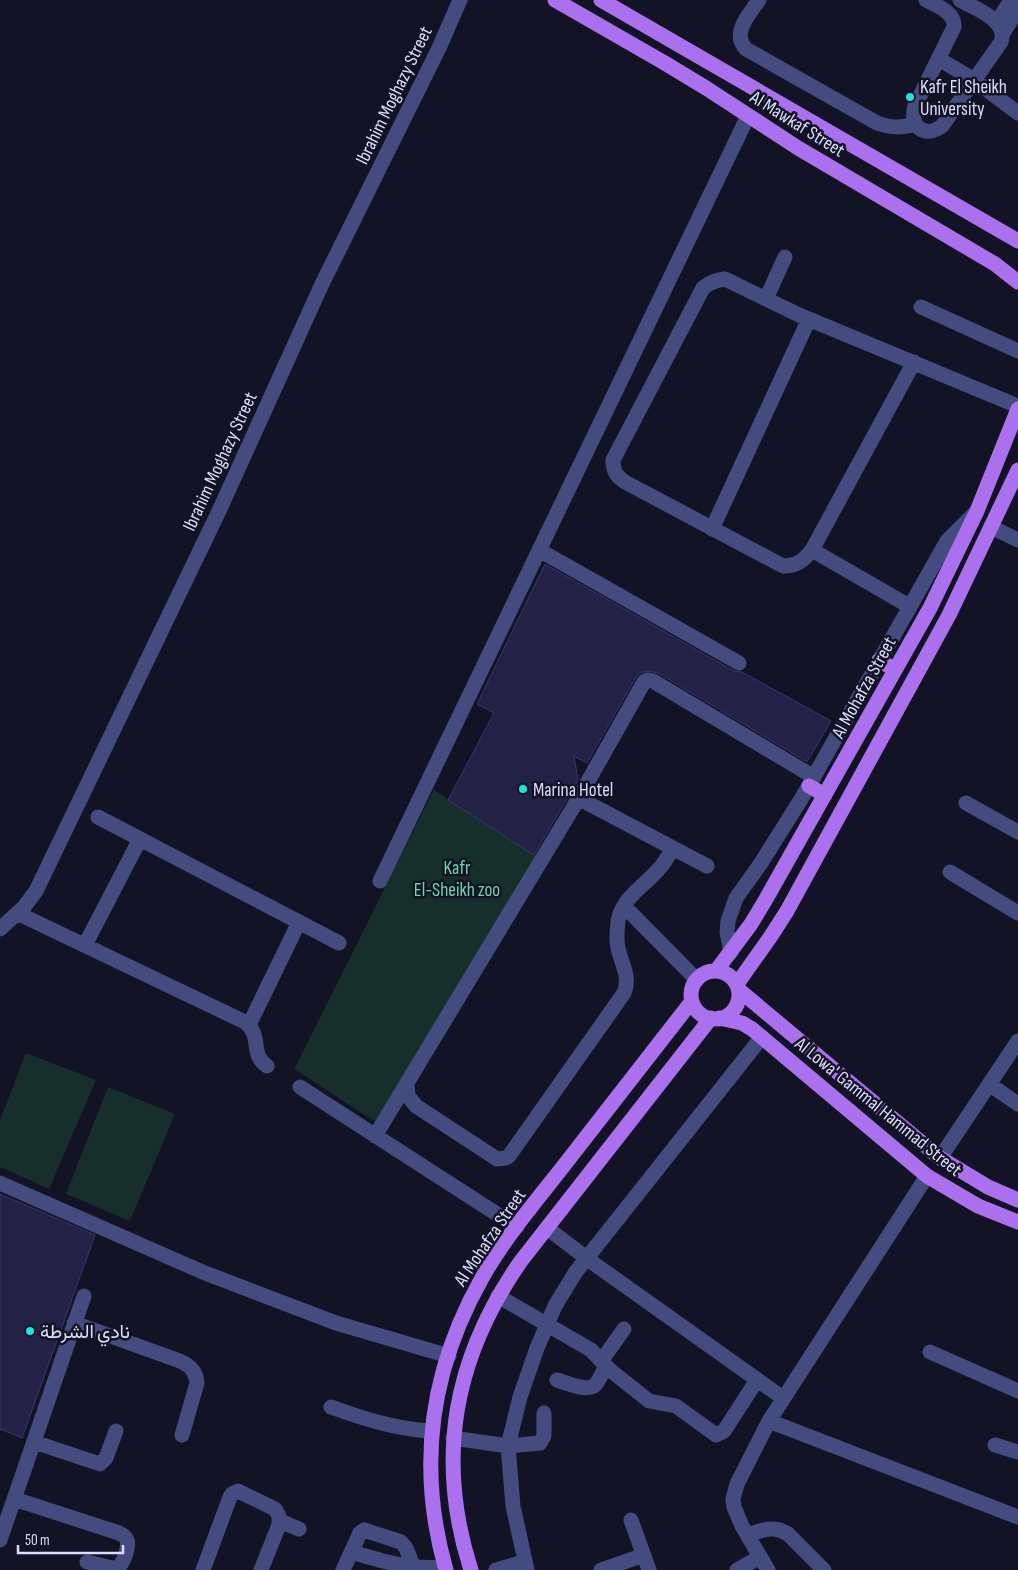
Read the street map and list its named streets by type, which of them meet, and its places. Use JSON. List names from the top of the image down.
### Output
{
  "streets": {
    "main road": ["Al Mawkaf Street", "Al Mohafza Street", "Al Lowa' Gammal Hammad Street"],
    "street": ["Ibrahim Moghazy Street"]
  },
  "crossings": [
    ["Al Mohafza Street", "Al Lowa' Gammal Hammad Street"]
  ],
  "parks": ["Kafr El-Sheikh zoo"],
  "places": ["Kafr El Sheikh University", "Marina Hotel", "نادي الشرطة"],
  "scale_bar": "50 m"
}
